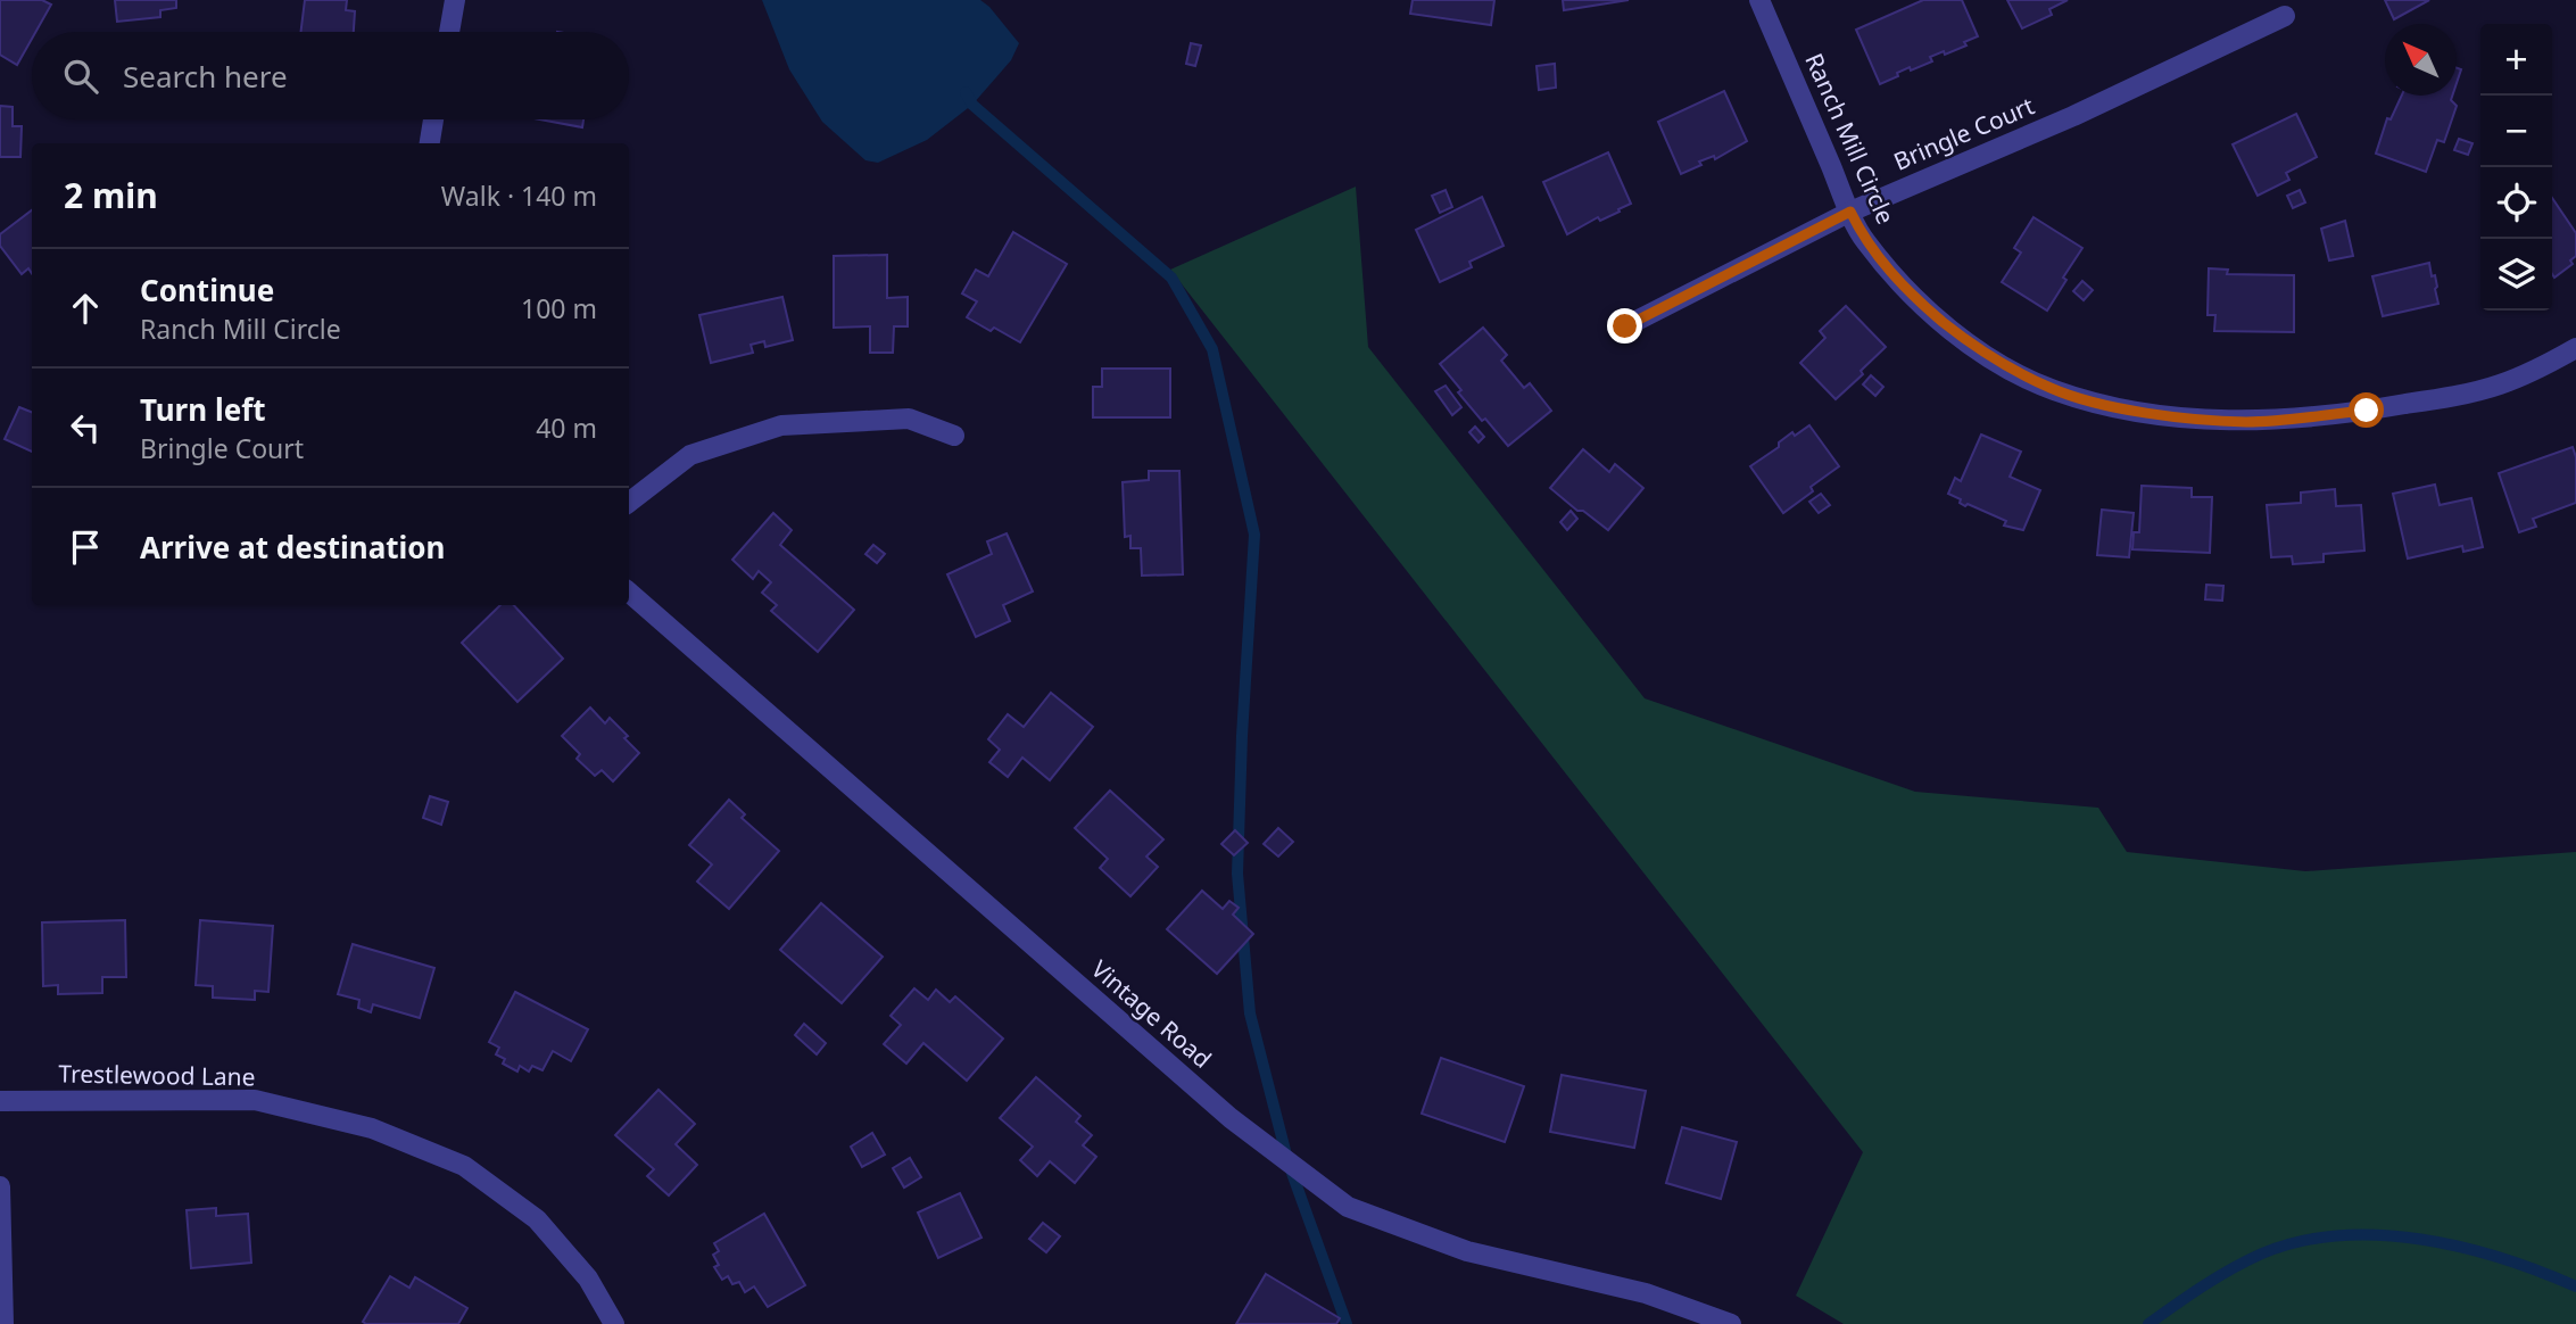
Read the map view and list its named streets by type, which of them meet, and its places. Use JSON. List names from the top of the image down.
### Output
{
  "streets": {
    "street": [
      "Bringle Court",
      "Ranch Mill Circle",
      "Vintage Road",
      "Trestlewood Lane"
    ]
  },
  "crossings": [
    ["Bringle Court", "Ranch Mill Circle"]
  ],
  "north": "top left",
  "page": {
    "map_buttons": ["+", "−"],
    "search": "Search here",
    "heading": ["2 min", "Walk · 140 m"],
    "list": [
      ["Continue", "Ranch Mill Circle", "100 m"],
      ["Turn left", "Bringle Court", "40 m"],
      "Arrive at destination"
    ]
  }
}
